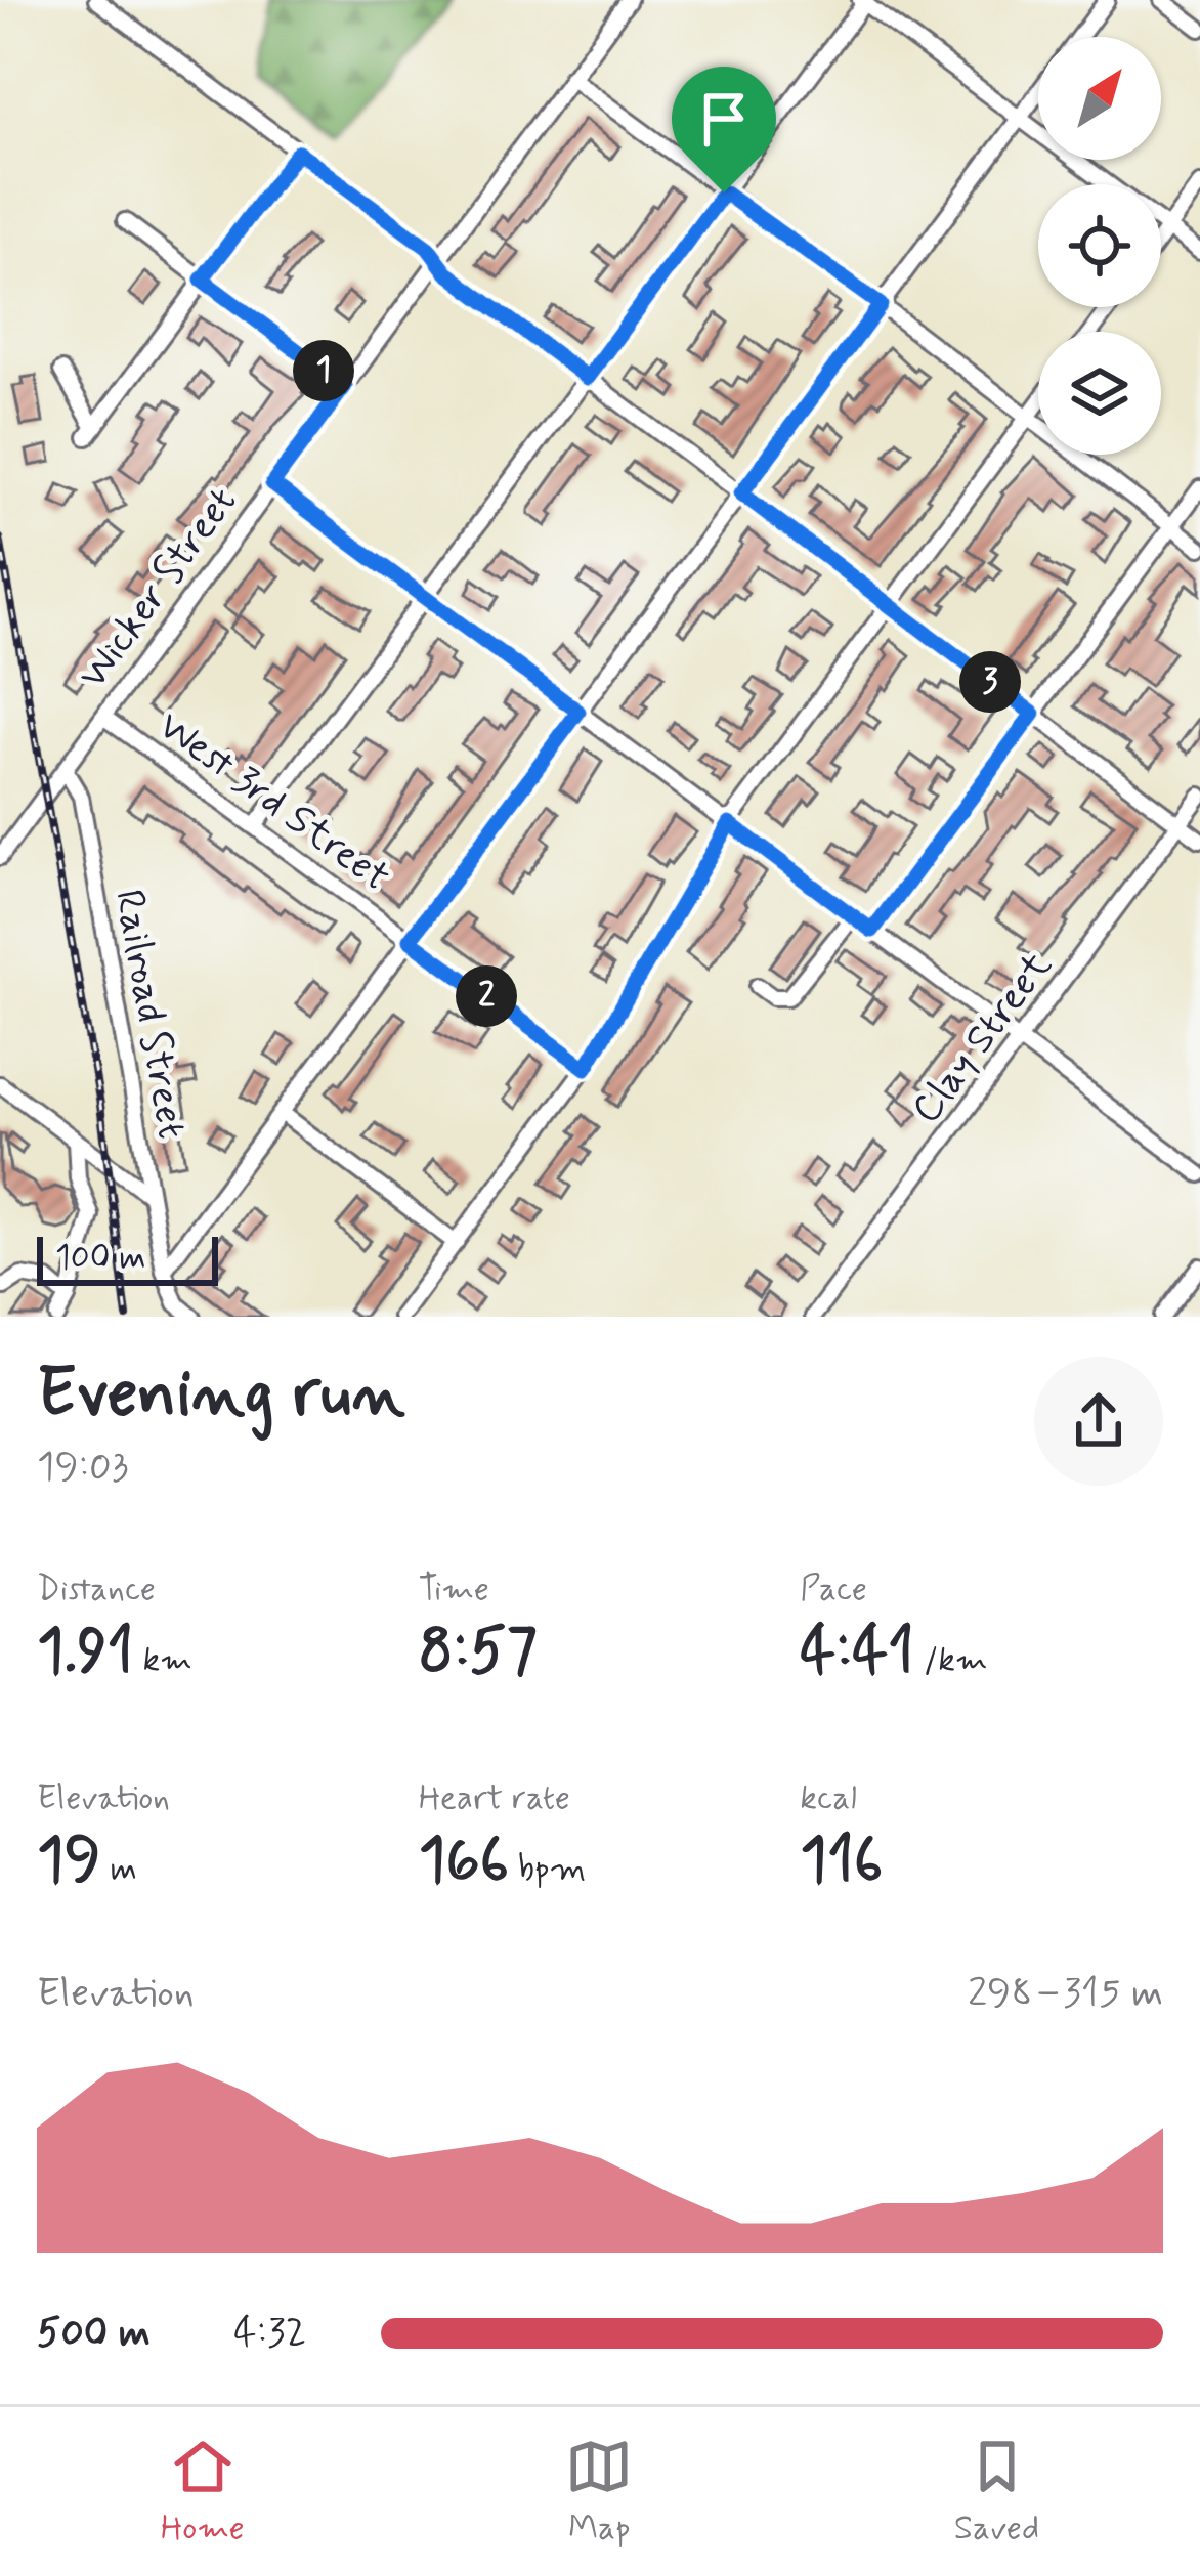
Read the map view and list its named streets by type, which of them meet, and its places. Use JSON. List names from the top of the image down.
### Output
{
  "streets": {
    "street": [
      "Wicker Street",
      "West 3rd Street",
      "Railroad Street",
      "Clay Street"
    ]
  },
  "crossings": [
    ["Wicker Street", "West 3rd Street"],
    ["Wicker Street", "Railroad Street"]
  ],
  "scale_bar": "100 m",
  "north": "top right",
  "page": {
    "pins": ["1", "3", "2"],
    "scale": "100 m",
    "heading": ["Evening run", "19:03"],
    "stats": [
      ["Distance", "1.91 km"],
      ["Time", "8:57"],
      ["Pace", "4:41 /km"],
      ["Elevation", "19 m"],
      ["Heart rate", "166 bpm"],
      ["kcal", "116"]
    ],
    "chart": ["Elevation", "298–315 m"],
    "list": [
      {
        "name": "500 m",
        "note": "4:32"
      }
    ],
    "tabs": ["Home", "Map", "Saved"]
  }
}
